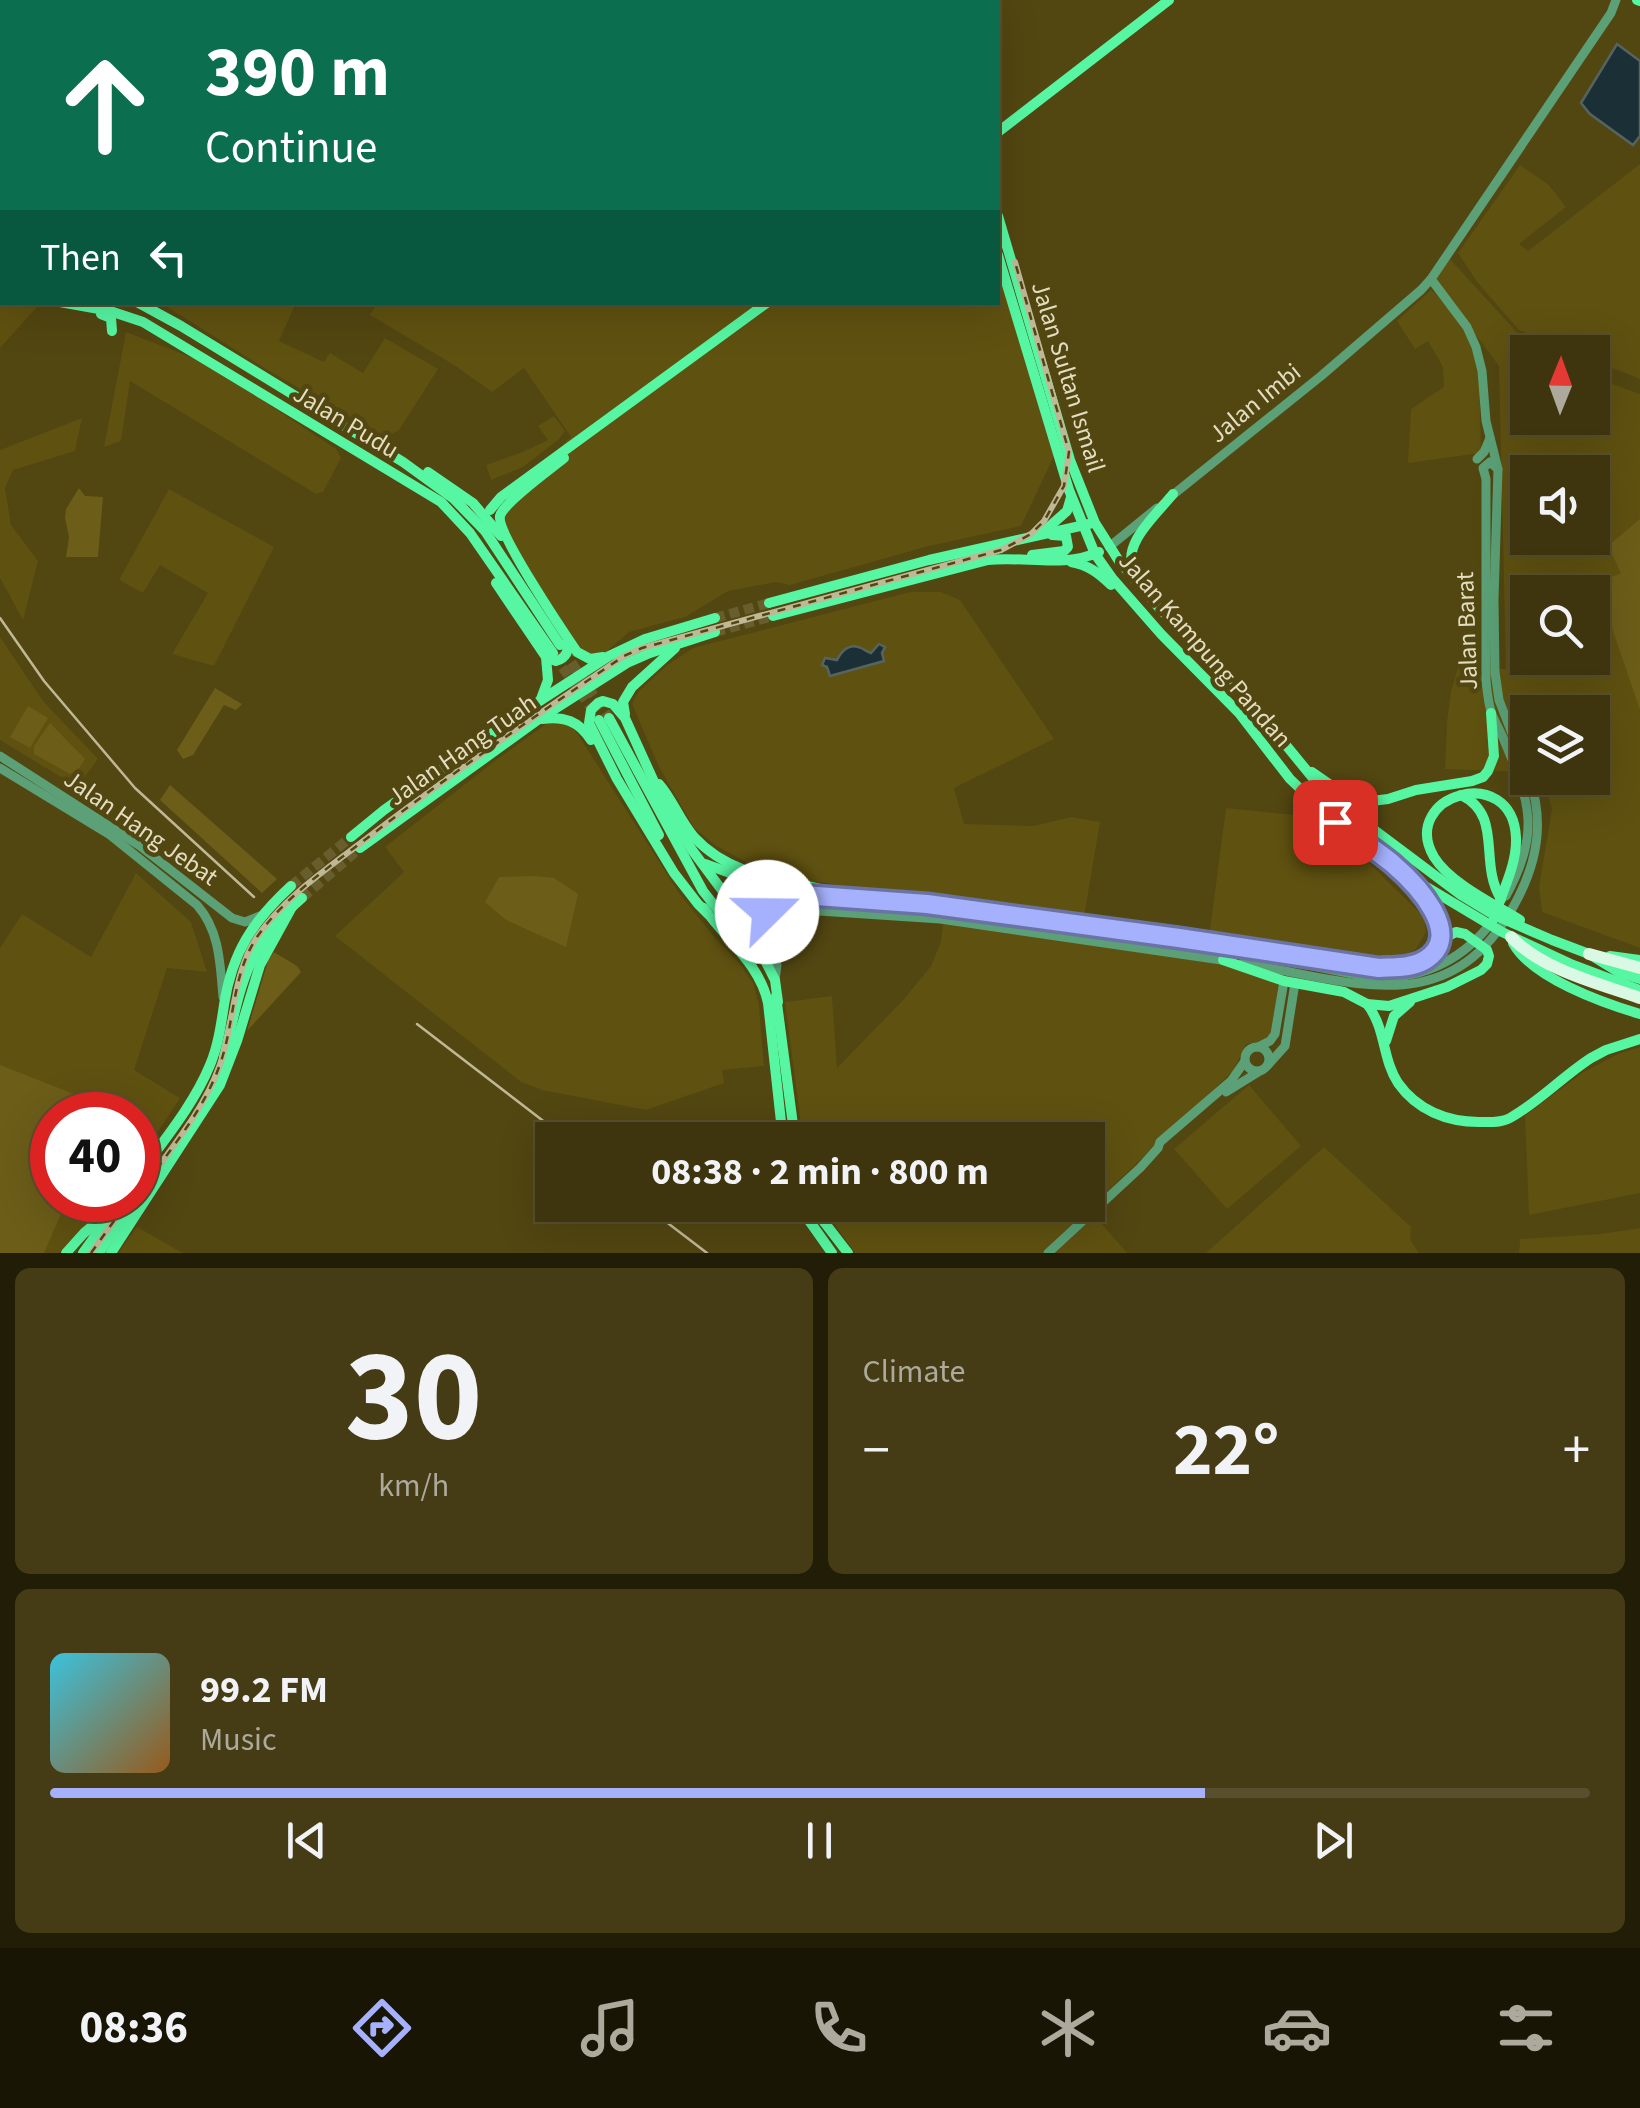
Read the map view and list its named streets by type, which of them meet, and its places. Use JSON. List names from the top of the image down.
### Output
{
  "streets": {
    "main road": [
      "Jalan Sultan Ismail",
      "Jalan Imbi",
      "Jalan Pudu",
      "Jalan Kampung Pandan",
      "Jalan Hang Tuah"
    ],
    "street": ["Jalan Barat", "Jalan Hang Jebat"]
  },
  "crossings": [
    ["Jalan Sultan Ismail", "Jalan Imbi"],
    ["Jalan Sultan Ismail", "Jalan Kampung Pandan"],
    ["Jalan Imbi", "Jalan Barat"],
    ["Jalan Imbi", "Jalan Kampung Pandan"],
    ["Jalan Barat", "Jalan Kampung Pandan"]
  ],
  "north": "top",
  "page": {
    "turn": ["390 m", "Continue"],
    "then": "Then",
    "limit": "40",
    "trip": "08:38 · 2 min · 800 m",
    "tile": [
      ["30", "km/h"],
      "Climate"
    ],
    "heat": ["−", "22°", "+"],
    "song": ["99.2 FM", "Music"],
    "tabs": "08:36"
  }
}
